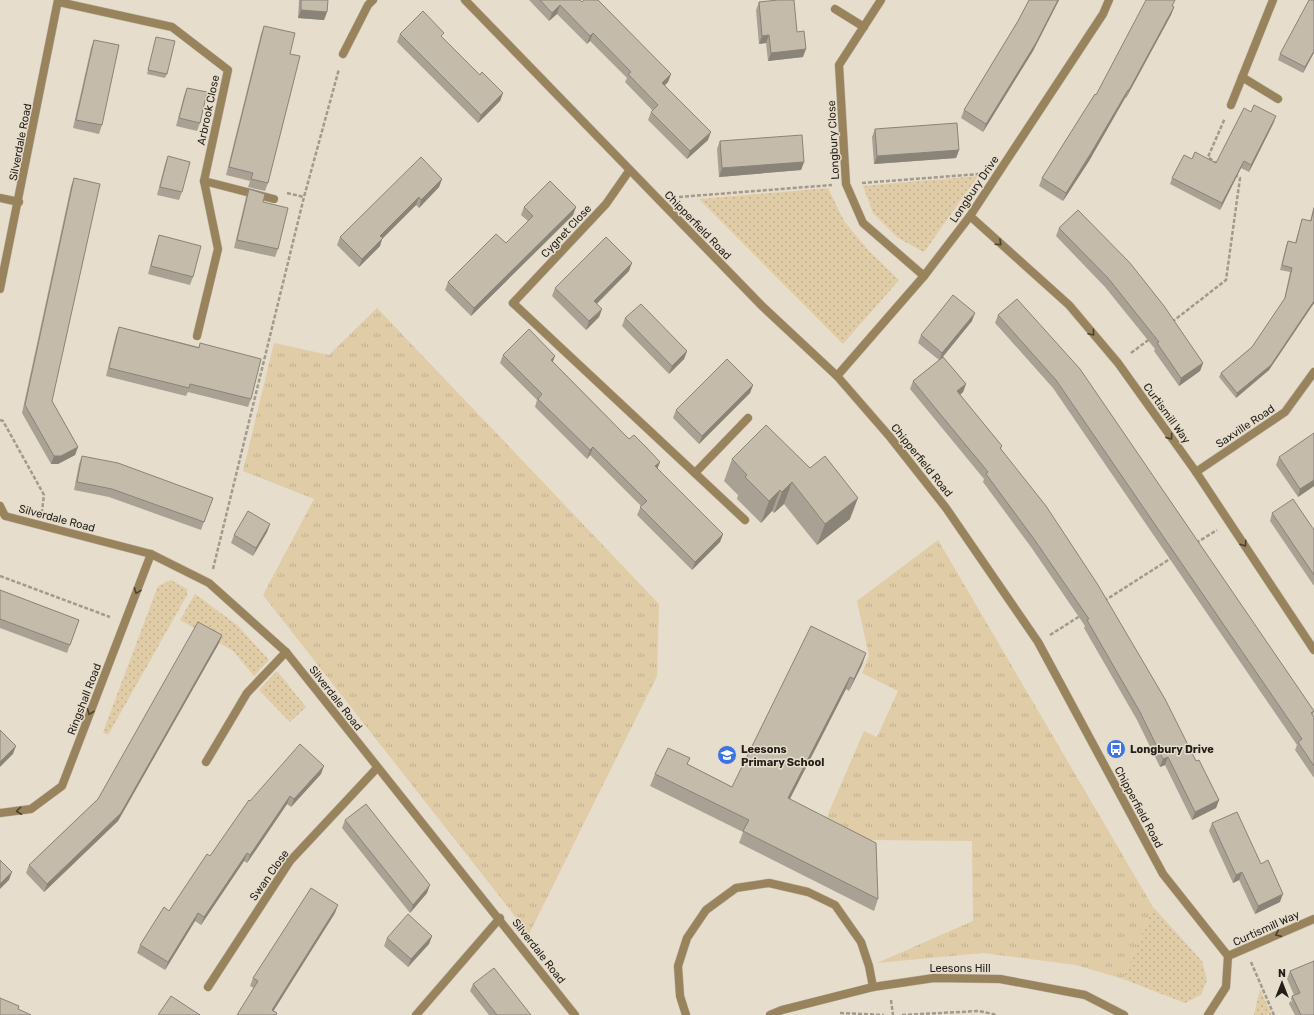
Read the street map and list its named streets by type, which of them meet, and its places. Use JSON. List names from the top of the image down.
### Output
{
  "streets": {
    "street": [
      "Arbrook Close",
      "Longbury Close",
      "Silverdale Road",
      "Longbury Drive",
      "Chipperfield Road",
      "Cygnet Close",
      "Curtismill Way",
      "Saxville Road",
      "Ringshall Road",
      "Swan Close",
      "Leesons Hill"
    ]
  },
  "crossings": [
    ["Arbrook Close", "Silverdale Road"],
    ["Longbury Close", "Longbury Drive"],
    ["Silverdale Road", "Ringshall Road"],
    ["Silverdale Road", "Swan Close"],
    ["Longbury Drive", "Chipperfield Road"],
    ["Longbury Drive", "Curtismill Way"],
    ["Chipperfield Road", "Cygnet Close"],
    ["Chipperfield Road", "Curtismill Way"],
    ["Curtismill Way", "Saxville Road"]
  ],
  "one_way": ["Curtismill Way", "Ringshall Road"],
  "places": {
    "bus stop": ["Longbury Drive"],
    "school or university": ["Leesons Primary School"]
  },
  "north": "top"
}
